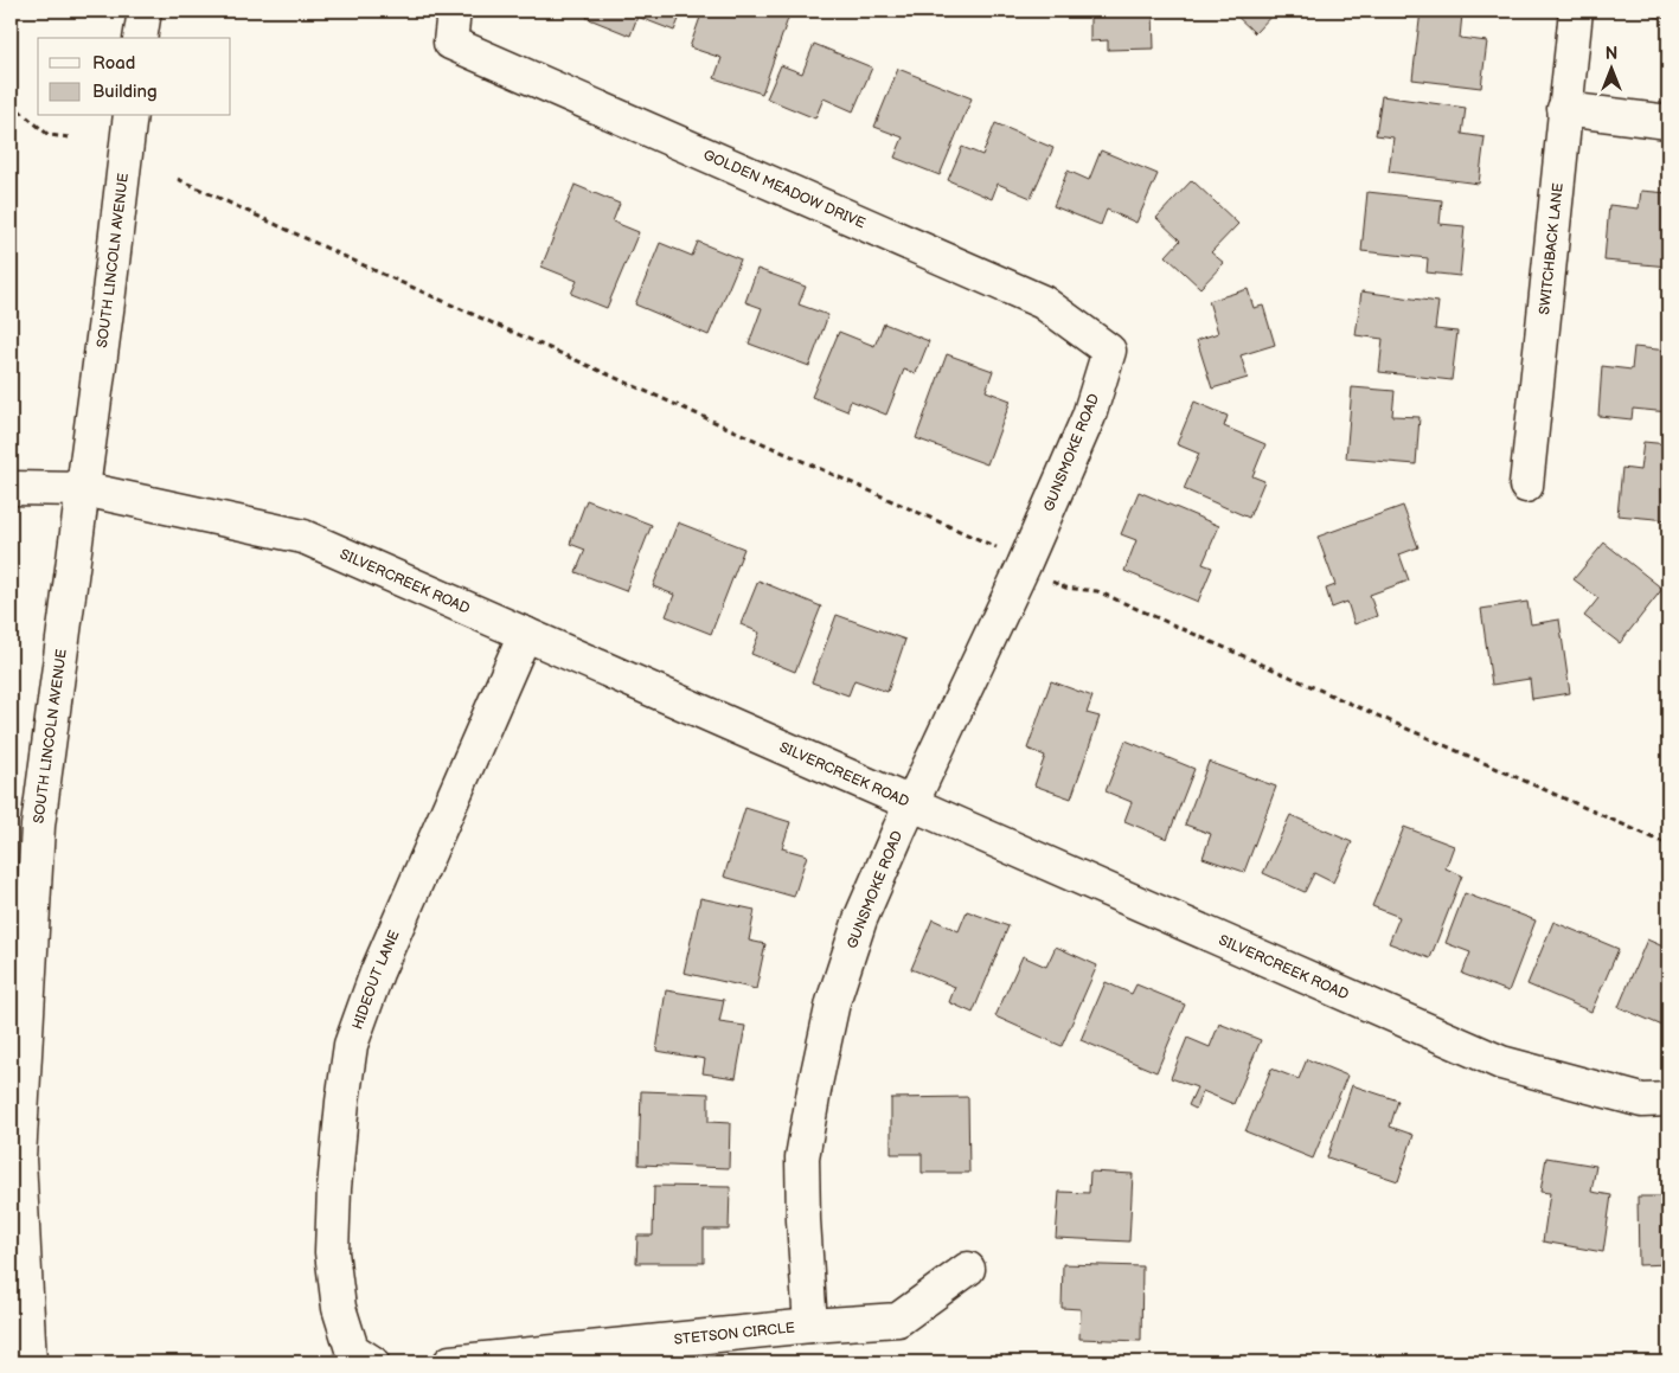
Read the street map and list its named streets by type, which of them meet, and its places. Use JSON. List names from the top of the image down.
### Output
{
  "streets": {
    "street": [
      "GOLDEN MEADOW DRIVE",
      "SWITCHBACK LANE",
      "SOUTH LINCOLN AVENUE",
      "GUNSMOKE ROAD",
      "SILVERCREEK ROAD",
      "HIDEOUT LANE",
      "STETSON CIRCLE"
    ]
  },
  "crossings": [
    ["GOLDEN MEADOW DRIVE", "GUNSMOKE ROAD"],
    ["SOUTH LINCOLN AVENUE", "SILVERCREEK ROAD"],
    ["GUNSMOKE ROAD", "SILVERCREEK ROAD"],
    ["GUNSMOKE ROAD", "STETSON CIRCLE"],
    ["SILVERCREEK ROAD", "HIDEOUT LANE"]
  ],
  "legend": ["Road", "Building"],
  "north": "top"
}
